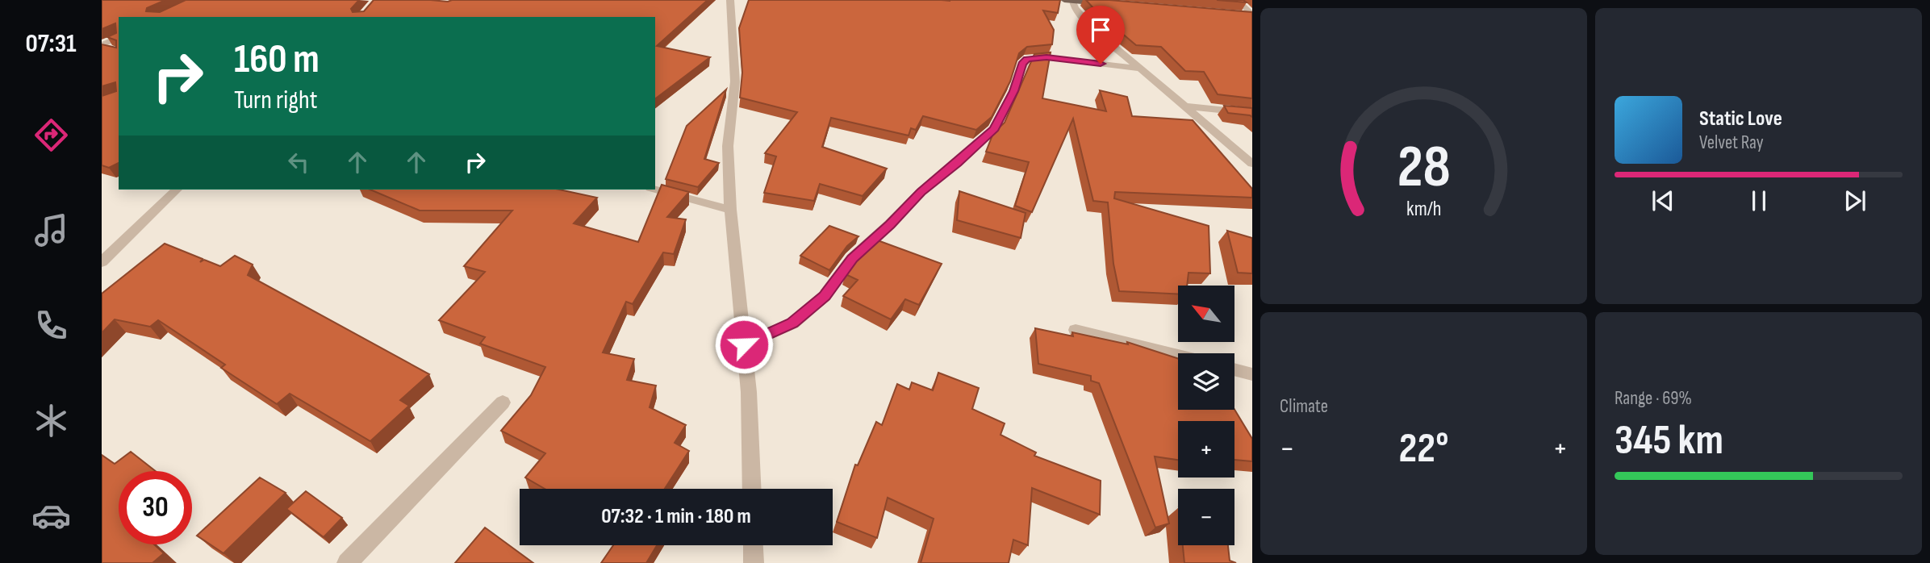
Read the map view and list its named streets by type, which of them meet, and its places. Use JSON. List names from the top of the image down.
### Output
{
  "north": "top left",
  "page": {
    "tabs": "07:31",
    "turn": ["160 m", "Turn right"],
    "song": ["Static Love", "Velvet Ray"],
    "map_buttons": ["+", "−"],
    "tile": [
      "Climate",
      ["Range · 69%", "345 km"]
    ],
    "heat": ["−", "22°", "+"],
    "limit": "30",
    "trip": "07:32 · 1 min · 180 m",
    "gauge": ["28", "km/h"]
  }
}
